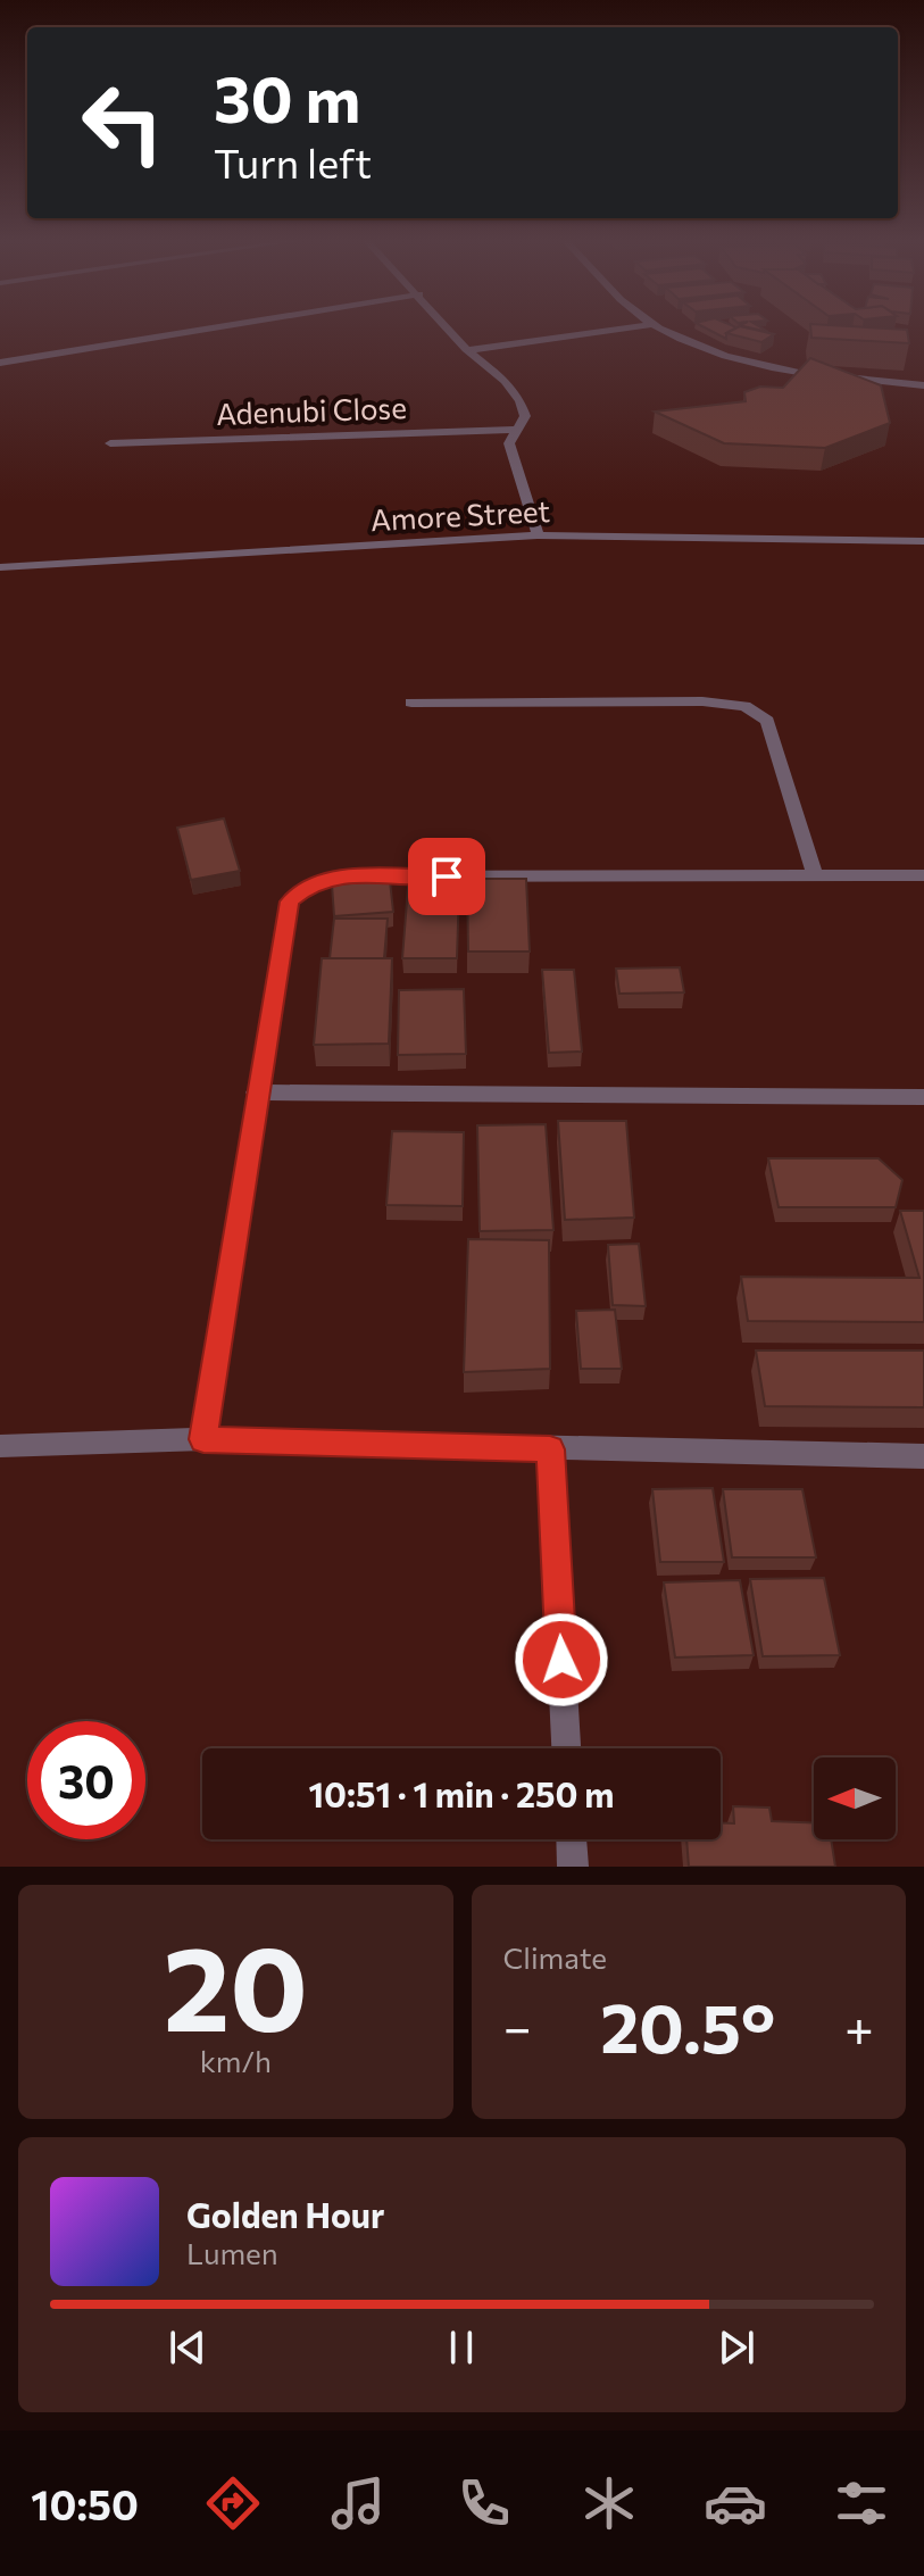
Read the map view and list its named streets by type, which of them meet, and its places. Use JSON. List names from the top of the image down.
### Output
{
  "streets": {
    "street": ["Adenubi Close", "Amore Street"]
  },
  "north": "left",
  "page": {
    "turn": ["30 m", "Turn left"],
    "limit": "30",
    "trip": "10:51 · 1 min · 250 m",
    "tile": [
      ["20", "km/h"],
      "Climate"
    ],
    "heat": ["−", "20.5°", "+"],
    "song": ["Golden Hour", "Lumen"],
    "tabs": "10:50"
  }
}
